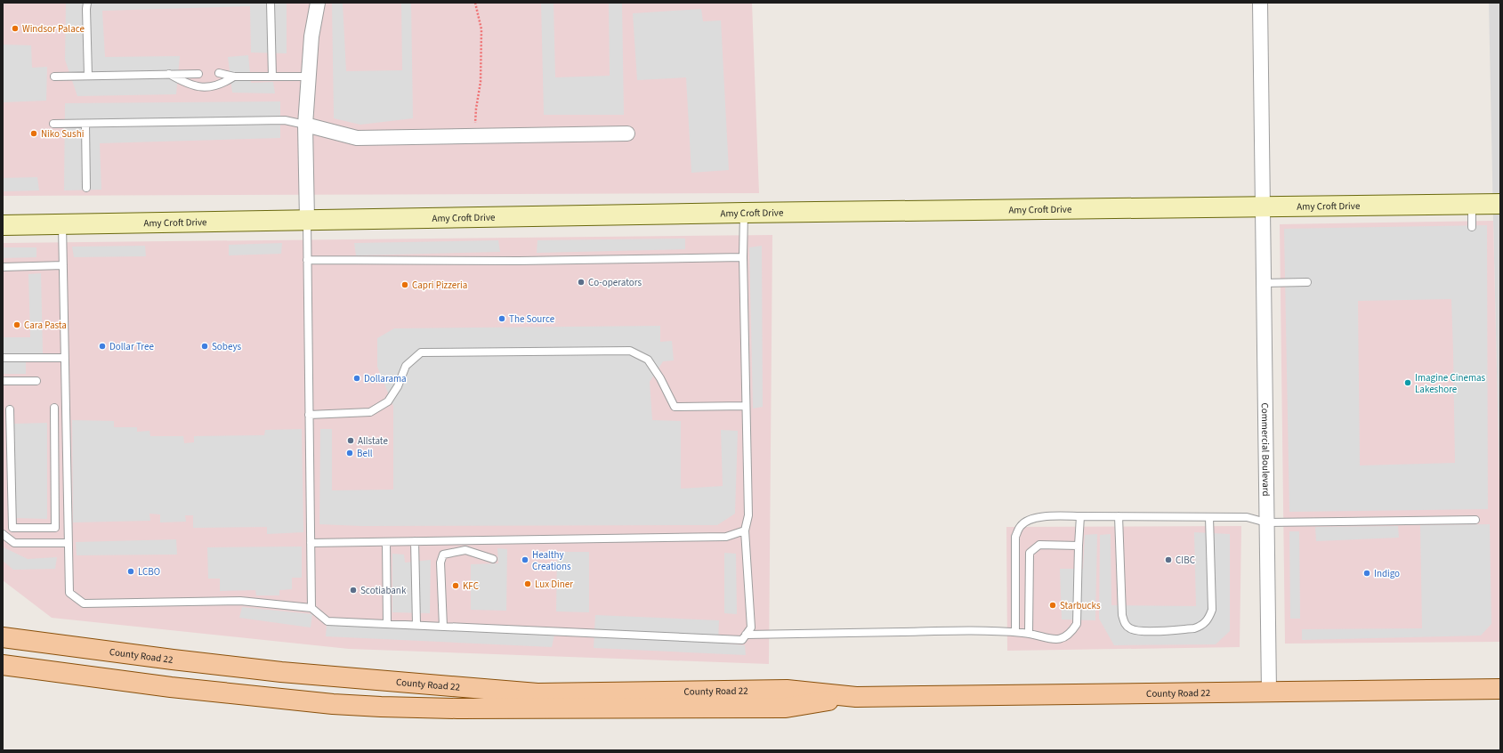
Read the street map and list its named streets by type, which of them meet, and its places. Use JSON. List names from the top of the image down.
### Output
{
  "streets": {
    "main road": ["County Road 22"],
    "street": ["Amy Croft Drive", "Commercial Boulevard"]
  },
  "crossings": [
    ["Amy Croft Drive", "Commercial Boulevard"],
    ["Commercial Boulevard", "County Road 22"]
  ],
  "places": [
    "Windsor Palace",
    "Niko Sushi",
    "Co-operators",
    "Capri Pizzeria",
    "The Source",
    "Cara Pasta",
    "Dollar Tree",
    "Sobeys",
    "Dollarama",
    "Imagine Cinemas Lakeshore",
    "Allstate",
    "Bell",
    "Healthy Creations",
    "CIBC",
    "LCBO",
    "Indigo",
    "Lux Diner",
    "KFC",
    "Scotiabank",
    "Starbucks"
  ]
}
